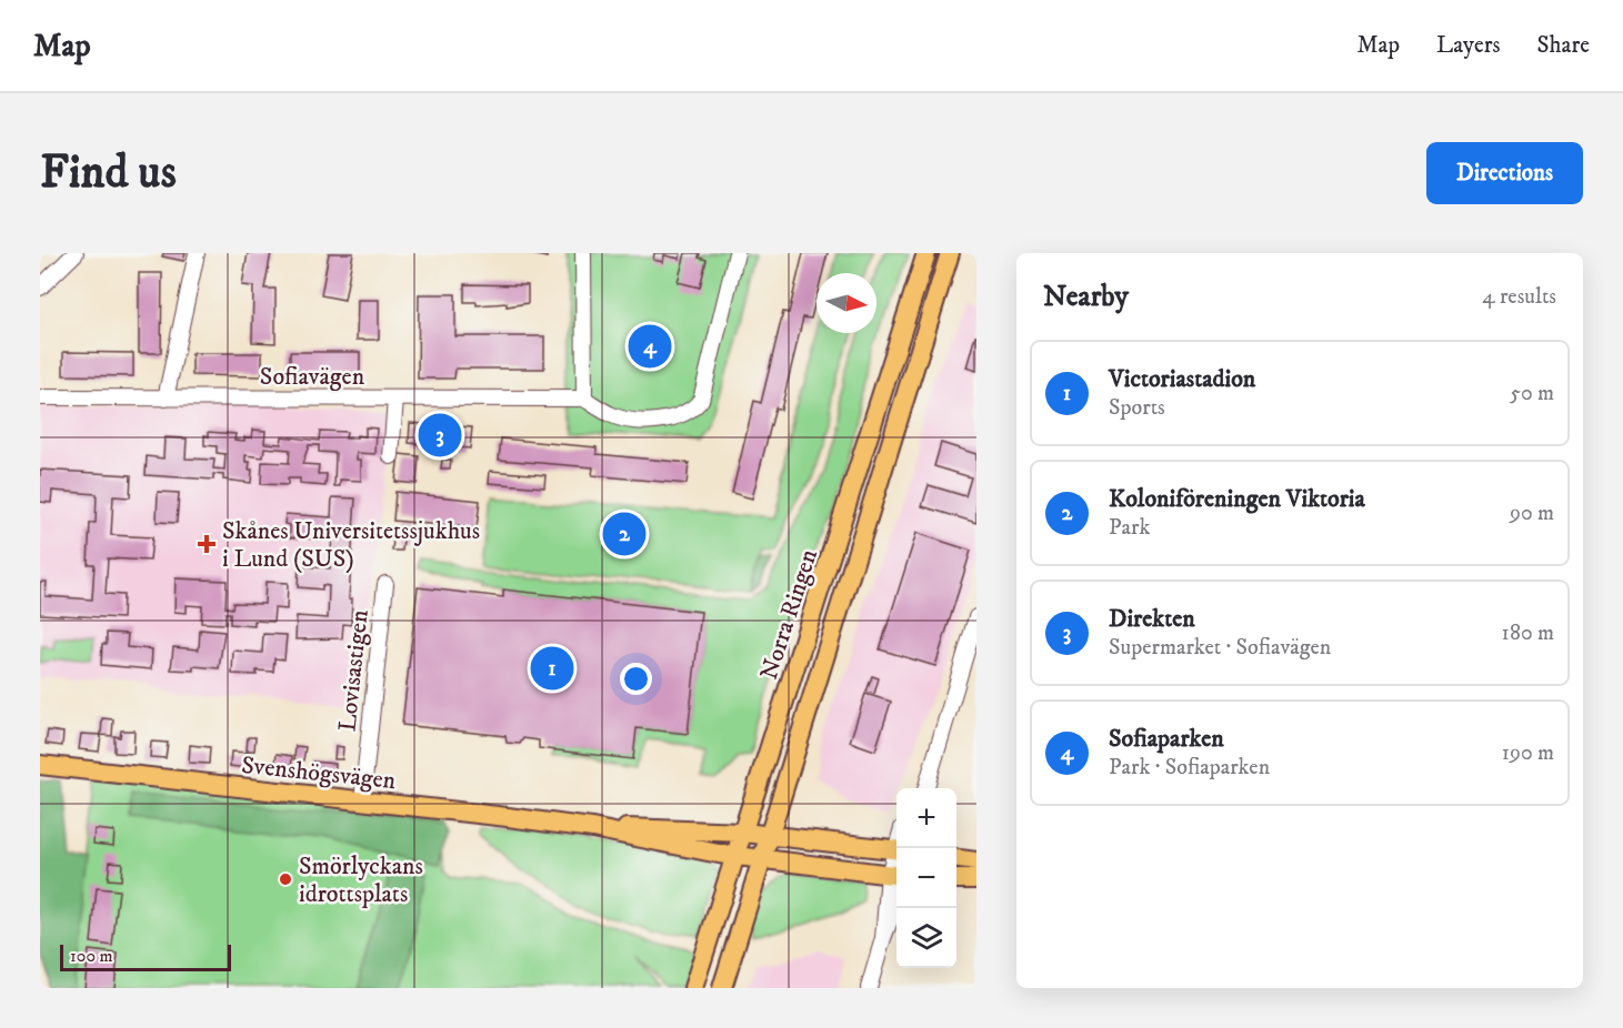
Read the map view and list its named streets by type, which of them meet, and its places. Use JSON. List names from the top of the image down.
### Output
{
  "streets": {
    "main road": ["Norra Ringen", "Svenshögsvägen"],
    "street": ["Sofiavägen", "Lovisastigen"]
  },
  "crossings": [
    ["Norra Ringen", "Svenshögsvägen"],
    ["Lovisastigen", "Svenshögsvägen"]
  ],
  "places": {
    "health": ["Skånes Universitetssjukhus i Lund (SUS)"],
    "other": ["Smörlyckans idrottsplats"]
  },
  "scale_bar": "100 m",
  "north": "right",
  "page": {
    "header": "Map",
    "nav": ["Map", "Layers", "Share"],
    "buttons": "Directions",
    "title": "Find us",
    "heading": ["Nearby", "4 results"],
    "pins": [
      "4",
      "3",
      "2",
      "1"
    ],
    "list": [
      {
        "mark": "1",
        "name": "Victoriastadion",
        "note": "Sports",
        "value": "50 m"
      },
      {
        "mark": "2",
        "name": "Koloniföreningen Viktoria",
        "note": "Park",
        "value": "90 m"
      },
      {
        "mark": "3",
        "name": "Direkten",
        "note": "Supermarket · Sofiavägen",
        "value": "180 m"
      },
      {
        "mark": "4",
        "name": "Sofiaparken",
        "note": "Park · Sofiaparken",
        "value": "190 m"
      }
    ],
    "map_buttons": ["+", "−"],
    "scale": "100 m"
  }
}
